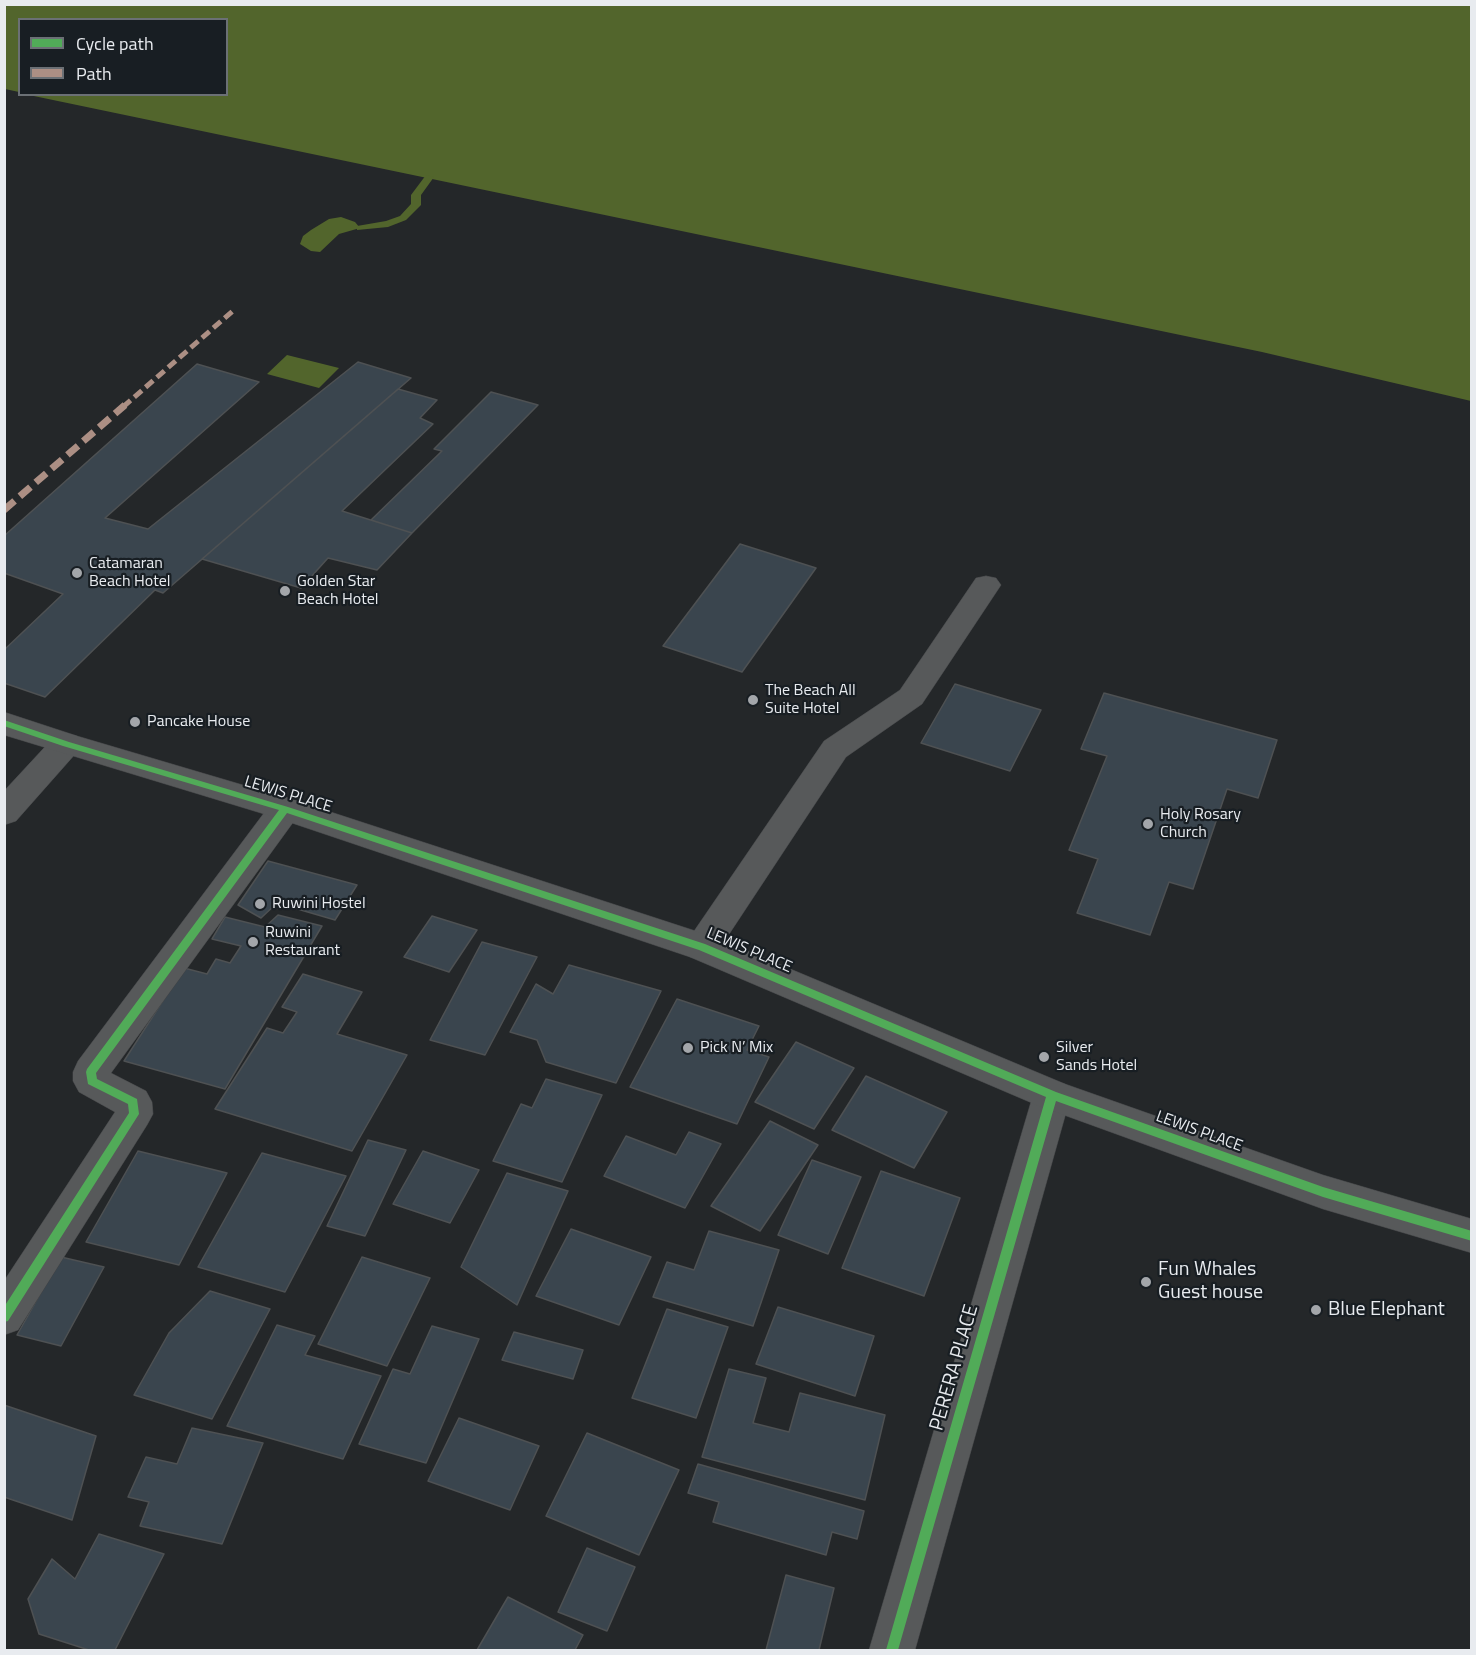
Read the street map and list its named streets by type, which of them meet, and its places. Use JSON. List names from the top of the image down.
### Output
{
  "streets": {
    "street": ["LEWIS PLACE", "PERERA PLACE"]
  },
  "crossings": [
    ["LEWIS PLACE", "PERERA PLACE"]
  ],
  "places": [
    "Catamaran Beach Hotel",
    "Golden Star Beach Hotel",
    "The Beach All Suite Hotel",
    "Pancake House",
    "Holy Rosary Church",
    "Ruwini Hostel",
    "Ruwini Restaurant",
    "Pick N’ Mix",
    "Silver Sands Hotel",
    "Fun Whales Guest house",
    "Blue Elephant"
  ],
  "legend": ["Cycle path", "Path"]
}
